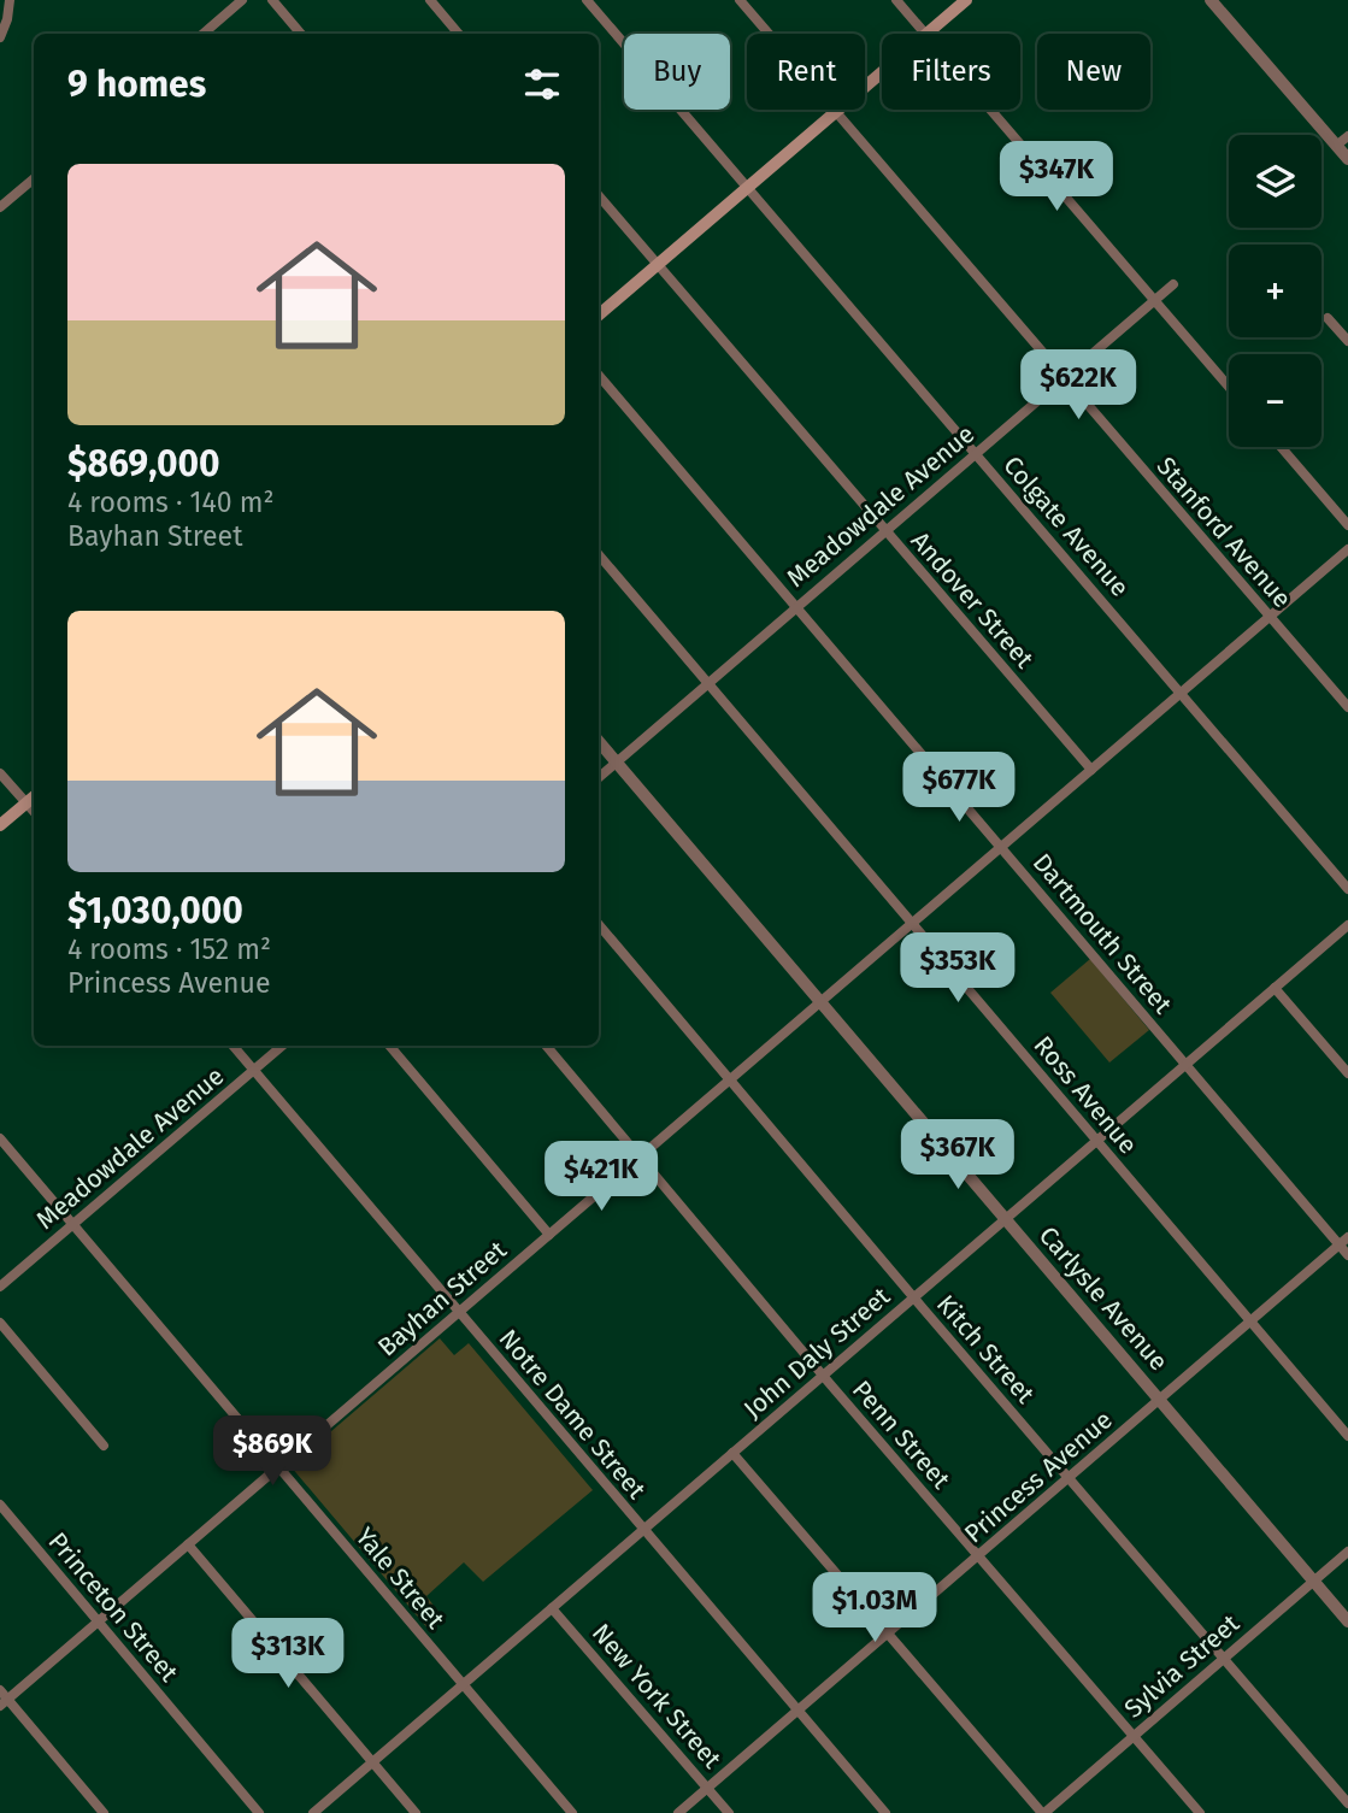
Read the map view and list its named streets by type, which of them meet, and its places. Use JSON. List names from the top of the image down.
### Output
{
  "streets": {
    "street": [
      "Meadowdale Avenue",
      "Colgate Avenue",
      "Stanford Avenue",
      "Andover Street",
      "Dartmouth Street",
      "Ross Avenue",
      "Bayhan Street",
      "Carlysle Avenue",
      "Kitch Street",
      "John Daly Street",
      "Notre Dame Street",
      "Penn Street",
      "Princess Avenue",
      "Yale Street",
      "Princeton Street",
      "Sylvia Street",
      "New York Street"
    ]
  },
  "crossings": [
    ["Meadowdale Avenue", "Colgate Avenue"],
    ["Meadowdale Avenue", "Stanford Avenue"],
    ["Meadowdale Avenue", "Andover Street"],
    ["Meadowdale Avenue", "Dartmouth Street"],
    ["Meadowdale Avenue", "Ross Avenue"],
    ["Meadowdale Avenue", "Carlysle Avenue"],
    ["Meadowdale Avenue", "Notre Dame Street"],
    ["Meadowdale Avenue", "Yale Street"],
    ["Colgate Avenue", "Bayhan Street"],
    ["Stanford Avenue", "Bayhan Street"],
    ["Andover Street", "Bayhan Street"],
    ["Dartmouth Street", "Bayhan Street"],
    ["Dartmouth Street", "John Daly Street"],
    ["Dartmouth Street", "Princess Avenue"],
    ["Ross Avenue", "Bayhan Street"],
    ["Ross Avenue", "John Daly Street"],
    ["Ross Avenue", "Princess Avenue"],
    ["Bayhan Street", "Carlysle Avenue"],
    ["Bayhan Street", "Kitch Street"],
    ["Bayhan Street", "Notre Dame Street"],
    ["Bayhan Street", "Penn Street"],
    ["Bayhan Street", "Yale Street"],
    ["Bayhan Street", "Princeton Street"],
    ["Carlysle Avenue", "John Daly Street"],
    ["Carlysle Avenue", "Princess Avenue"],
    ["Carlysle Avenue", "Sylvia Street"],
    ["Kitch Street", "John Daly Street"],
    ["Kitch Street", "Princess Avenue"],
    ["Kitch Street", "Sylvia Street"],
    ["John Daly Street", "Notre Dame Street"],
    ["John Daly Street", "Penn Street"],
    ["John Daly Street", "Yale Street"],
    ["John Daly Street", "New York Street"],
    ["Notre Dame Street", "Princess Avenue"],
    ["Penn Street", "Princess Avenue"],
    ["Penn Street", "Sylvia Street"],
    ["Princess Avenue", "New York Street"]
  ],
  "page": {
    "chip": [
      "Buy",
      "Rent",
      "Filters",
      "New"
    ],
    "heading": "9 homes",
    "map_buttons": ["+", "−"],
    "list": [
      {
        "name": "$869,000",
        "note": "4 rooms · 140 m² · Bayhan Street"
      },
      {
        "name": "$1,030,000",
        "note": "4 rooms · 152 m² · Princess Avenue"
      }
    ],
    "price": [
      "$347K",
      "$622K",
      "$677K",
      "$353K",
      "$367K",
      "$421K",
      "$869K",
      "$1.03M",
      "$313K"
    ]
  }
}
